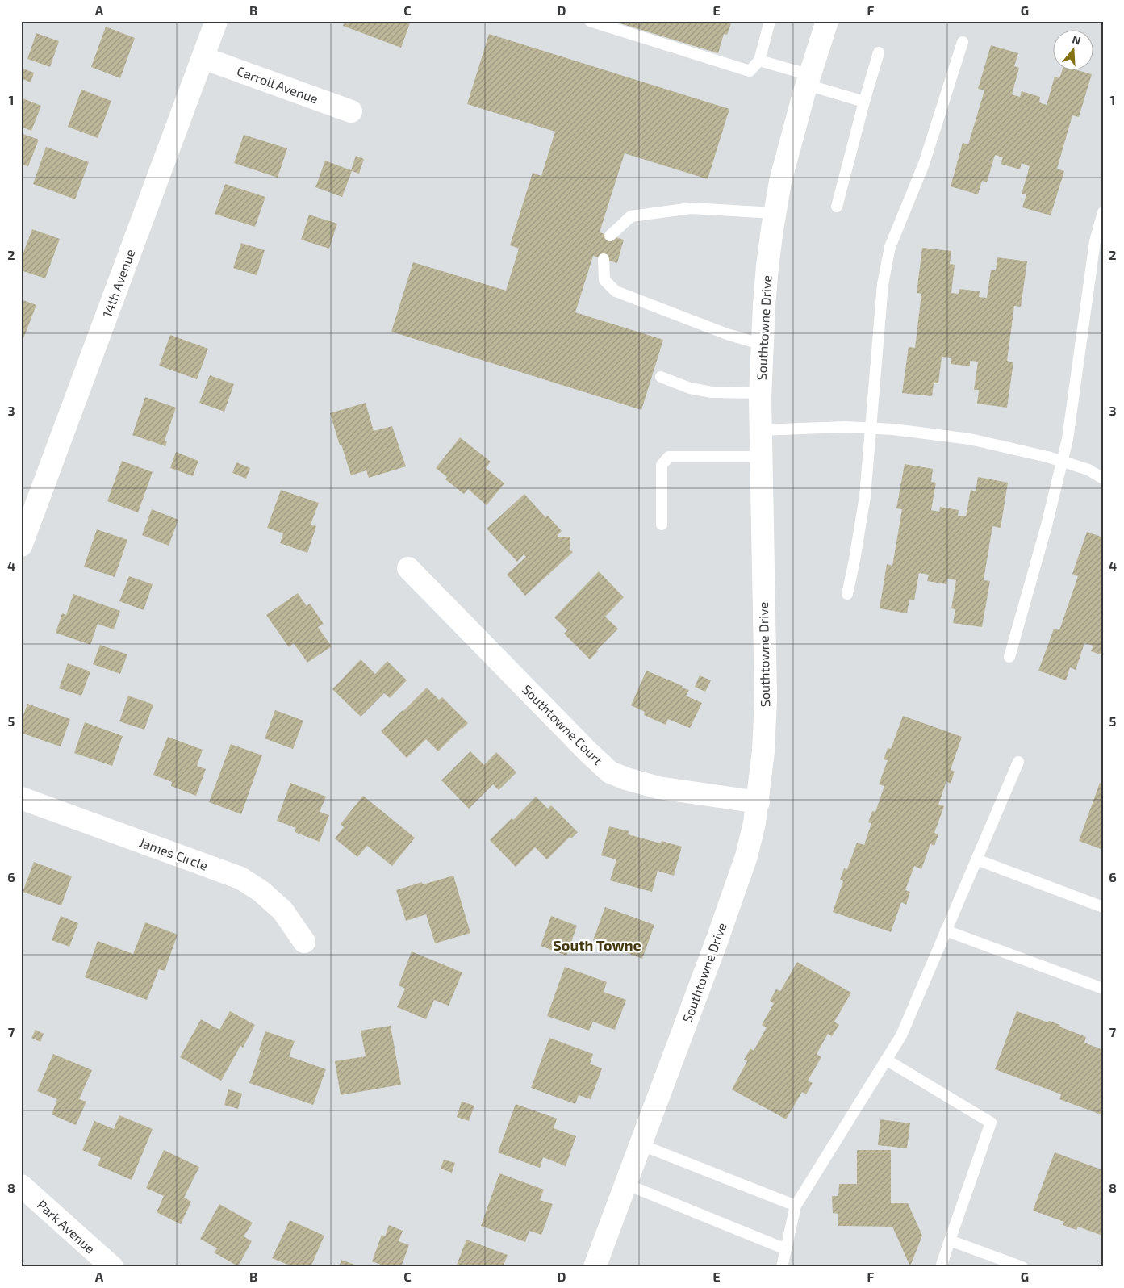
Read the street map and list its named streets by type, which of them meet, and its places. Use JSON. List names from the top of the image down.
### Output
{
  "streets": {
    "street": [
      "Carroll Avenue",
      "14th Avenue",
      "Southtowne Drive",
      "Southtowne Court",
      "James Circle",
      "Park Avenue"
    ]
  },
  "crossings": [
    ["Carroll Avenue", "14th Avenue"],
    ["Southtowne Drive", "Southtowne Court"]
  ],
  "districts": ["South Towne"],
  "north": "top",
  "grid": {
    "columns": [
      "A",
      "B",
      "C",
      "D",
      "E",
      "F",
      "G"
    ],
    "rows": [
      "1",
      "2",
      "3",
      "4",
      "5",
      "6",
      "7",
      "8"
    ]
  }
}
